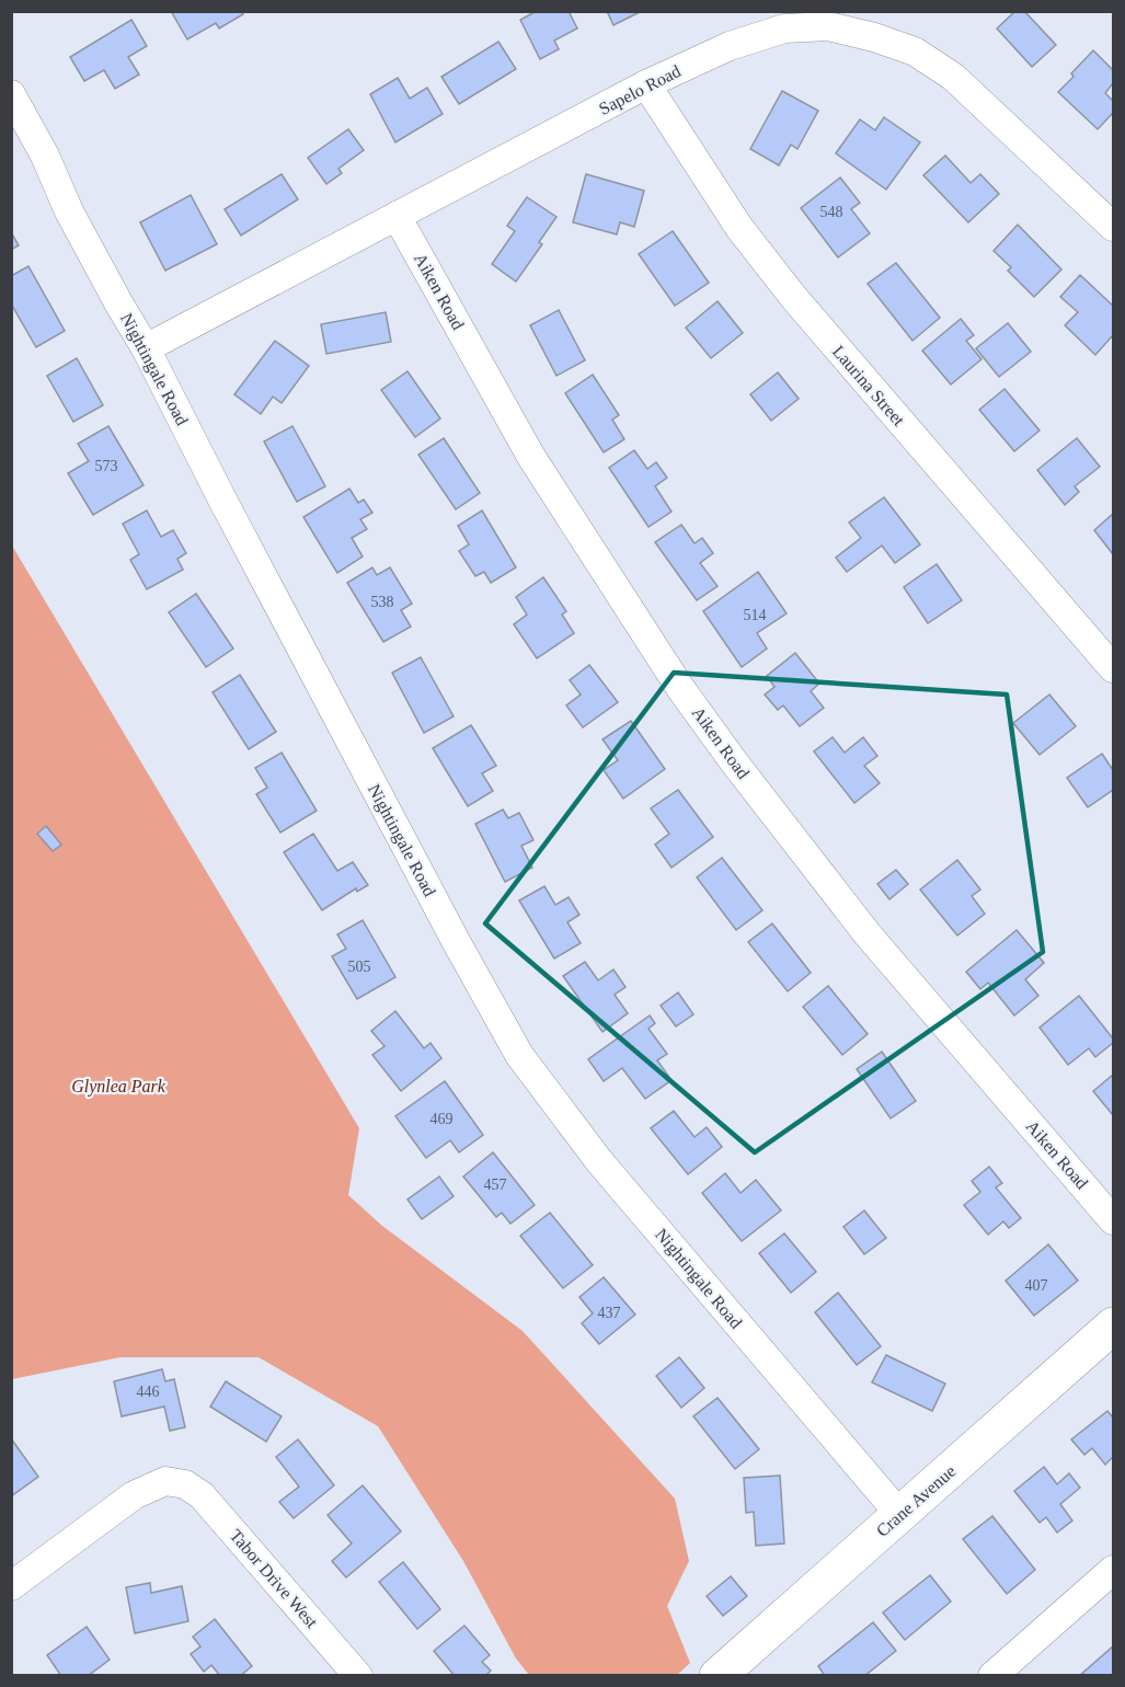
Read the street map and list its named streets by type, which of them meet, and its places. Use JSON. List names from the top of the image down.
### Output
{
  "streets": {
    "street": [
      "Sapelo Road",
      "Aiken Road",
      "Nightingale Road",
      "Laurina Street",
      "Crane Avenue",
      "Tabor Drive West"
    ]
  },
  "crossings": [
    ["Sapelo Road", "Aiken Road"],
    ["Sapelo Road", "Nightingale Road"],
    ["Sapelo Road", "Laurina Street"],
    ["Nightingale Road", "Crane Avenue"]
  ],
  "parks": ["Glynlea Park"],
  "house_numbers": [
    "548",
    "573",
    "538",
    "514",
    "505",
    "469",
    "457",
    "407",
    "437",
    "446"
  ]
}
